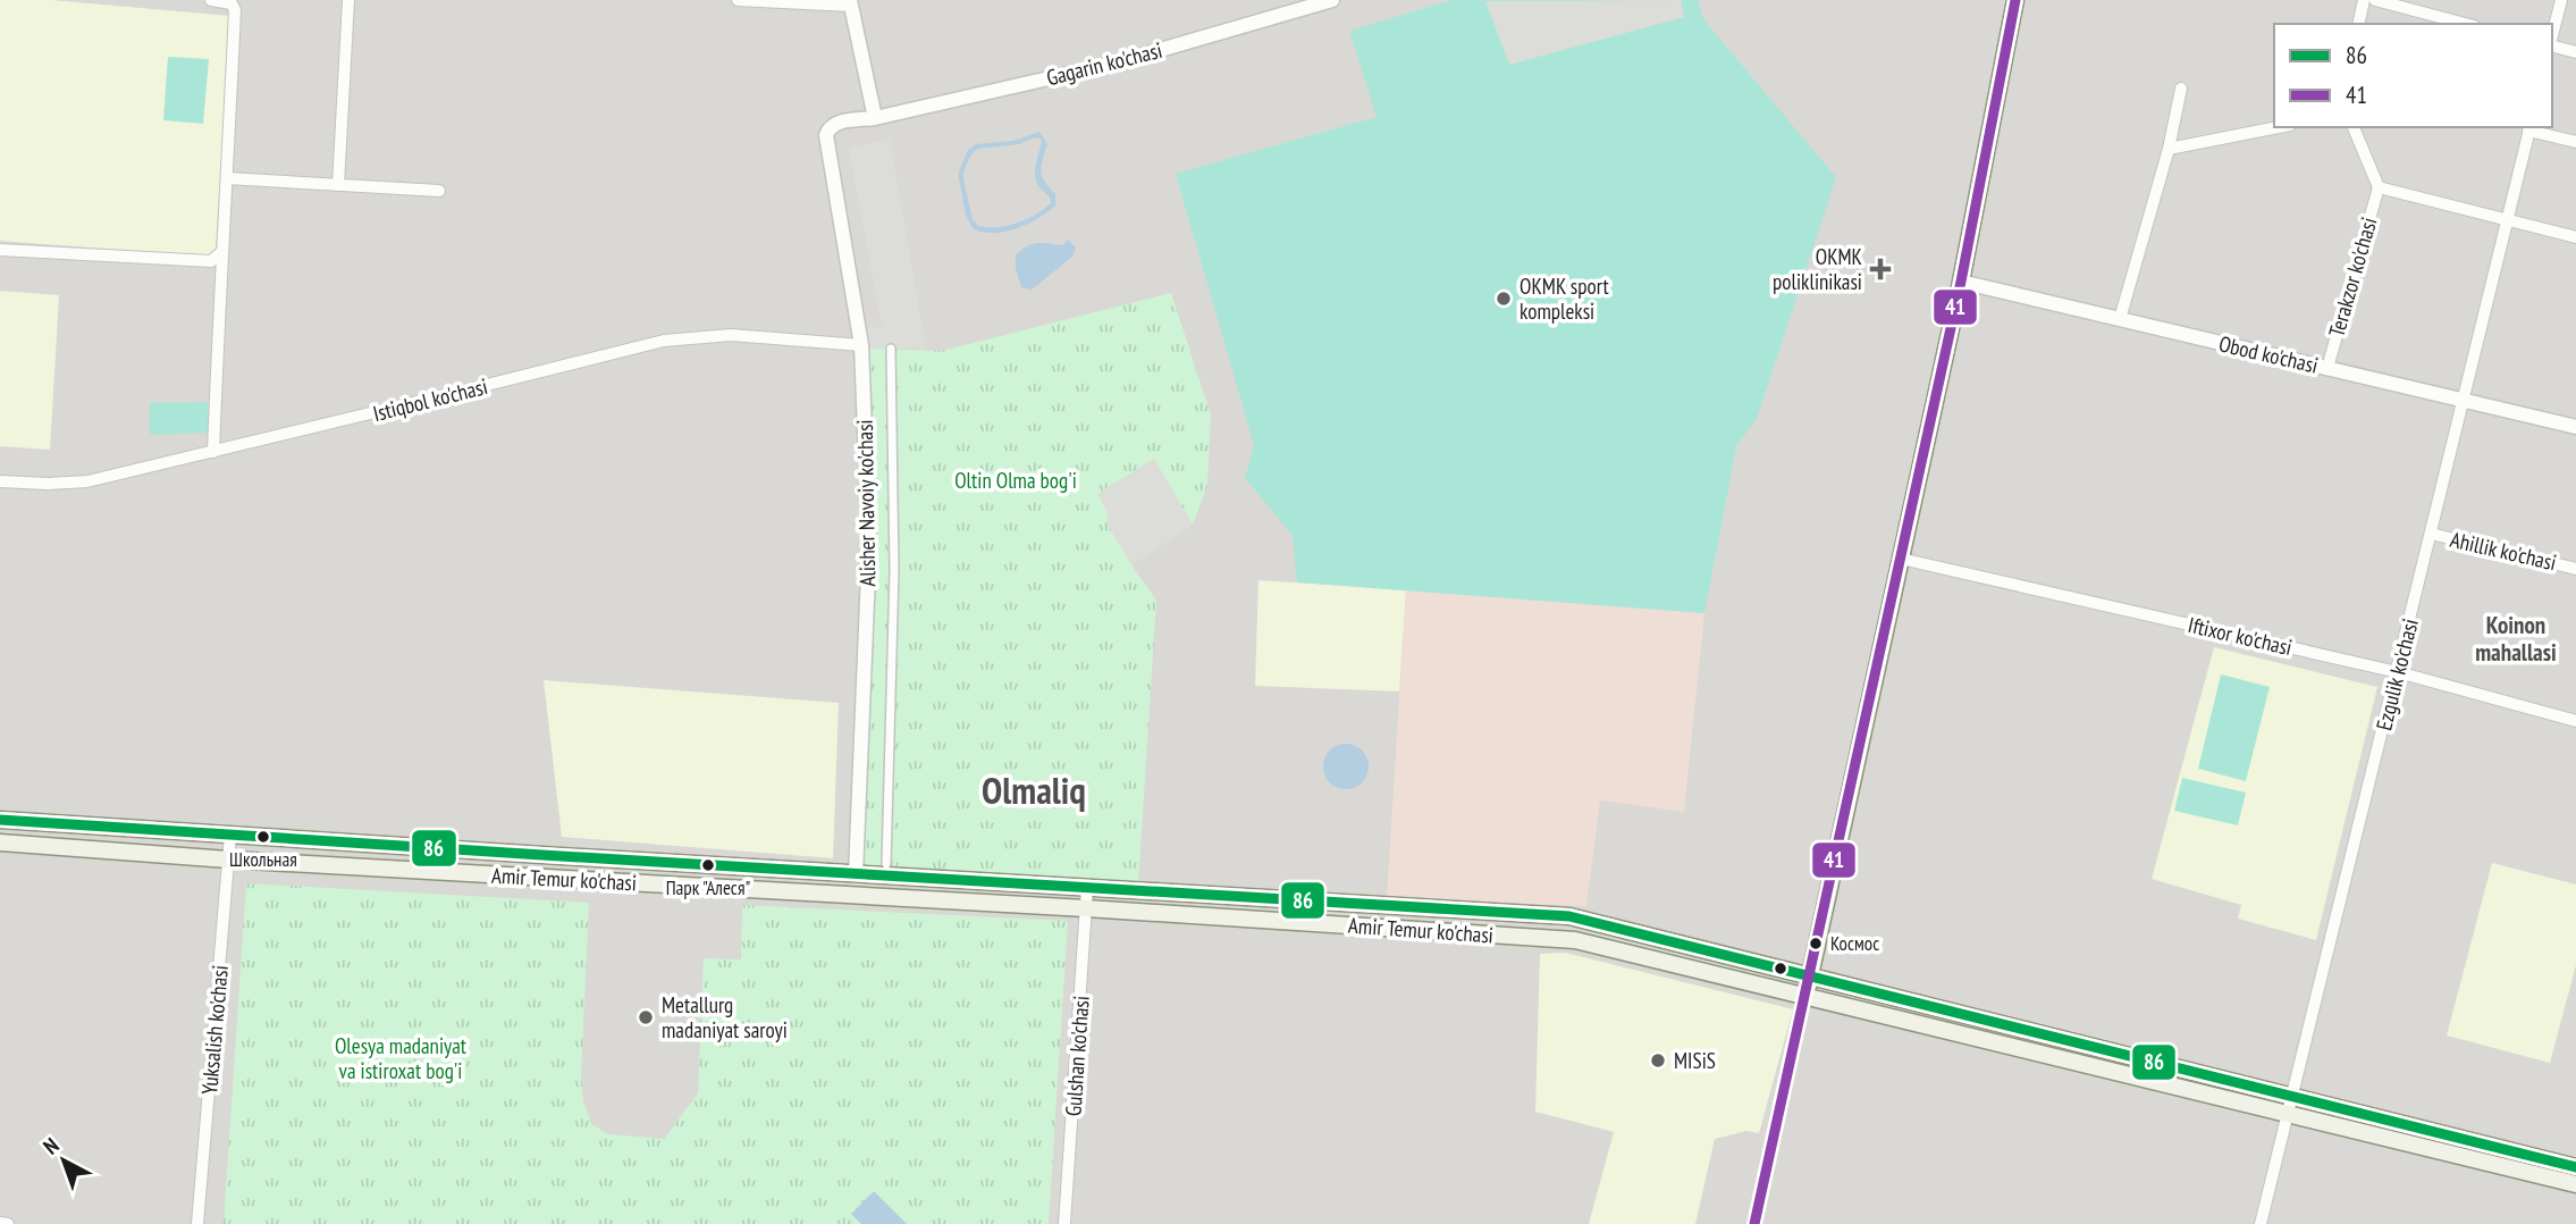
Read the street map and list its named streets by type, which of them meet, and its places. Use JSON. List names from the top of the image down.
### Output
{
  "streets": {
    "main road": ["Amir Temur ko'chasi"],
    "street": [
      "Gagarin ko'chasi",
      "Terakzor ko'chasi",
      "Obod ko'chasi",
      "Istiqbol ko'chasi",
      "Alisher Navoiy ko'chasi",
      "Ahillik ko'chasi",
      "Iftixor ko'chasi",
      "Ezgulik ko'chasi",
      "Yuksalish ko'chasi",
      "Gulshan ko'chasi"
    ]
  },
  "crossings": [
    ["Gagarin ko'chasi", "Alisher Navoiy ko'chasi"],
    ["Terakzor ko'chasi", "Obod ko'chasi"],
    ["Terakzor ko'chasi", "Ezgulik ko'chasi"],
    ["Obod ko'chasi", "Ezgulik ko'chasi"],
    ["Istiqbol ko'chasi", "Alisher Navoiy ko'chasi"],
    ["Alisher Navoiy ko'chasi", "Amir Temur ko'chasi"],
    ["Ahillik ko'chasi", "Ezgulik ko'chasi"],
    ["Iftixor ko'chasi", "Ezgulik ko'chasi"],
    ["Ezgulik ko'chasi", "Amir Temur ko'chasi"],
    ["Amir Temur ko'chasi", "Yuksalish ko'chasi"],
    ["Amir Temur ko'chasi", "Gulshan ko'chasi"]
  ],
  "districts": ["Koinon mahallasi", "Olmaliq"],
  "parks": ["Oltin Olma bog'i", "Olesya madaniyat va istiroxat bog'i"],
  "places": {
    "health": ["OKMK poliklinikasi"],
    "other": [
      "OKMK sport kompleksi",
      "Школьная",
      "Парк \"Алеся\"",
      "Космос",
      "Metallurg madaniyat saroyi",
      "MISiS"
    ]
  },
  "lines": ["transit line 41", "transit line 86"],
  "legend": ["86", "41"],
  "north": "top left"
}
